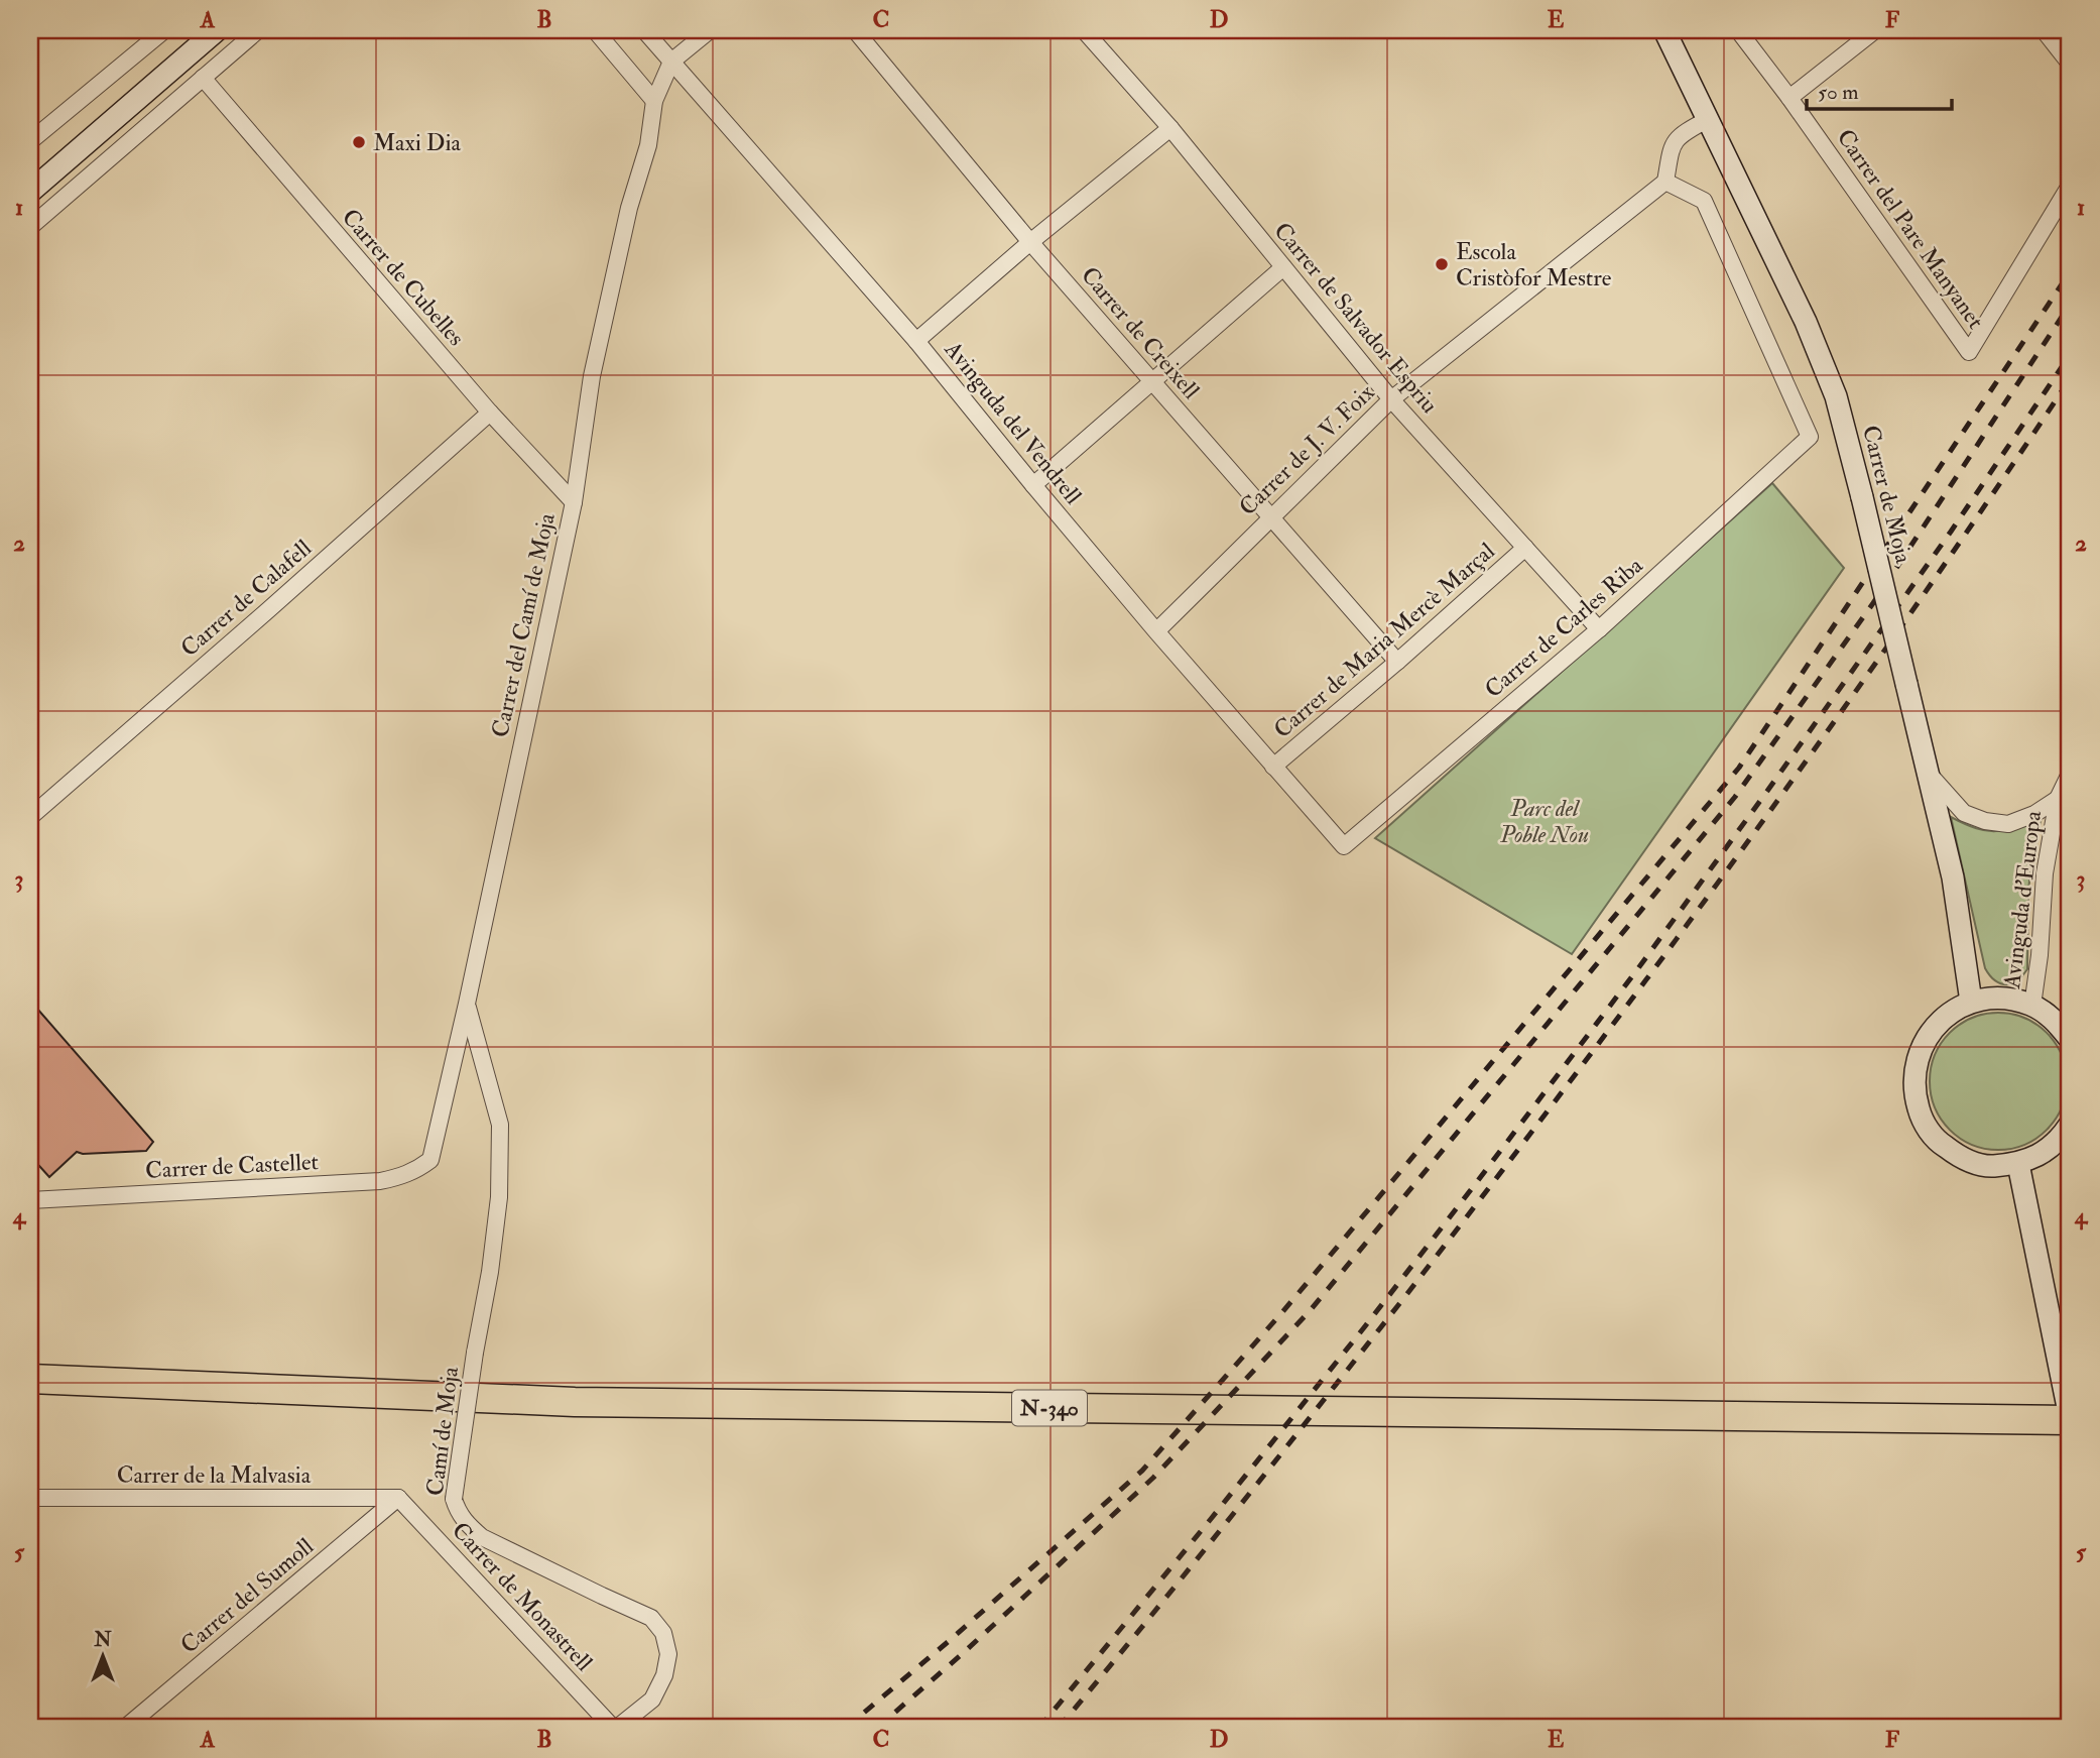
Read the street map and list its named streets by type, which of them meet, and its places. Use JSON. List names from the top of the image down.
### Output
{
  "streets": {
    "highway": ["N-340"],
    "street": [
      "Carrer del Pare Manyanet",
      "Carrer de Cubelles",
      "Carrer de Salvador Espriu",
      "Carrer de Creixell",
      "Avinguda del Vendrell",
      "Carrer de J. V. Foix",
      "Carrer de Moja",
      "Carrer de Calafell",
      "Carrer del Camí de Moja",
      "Carrer de Carles Riba",
      "Carrer de Maria Mercè Marçal",
      "Avinguda d'Europa",
      "Carrer de Castellet",
      "Camí de Moja",
      "Carrer de la Malvasia",
      "Carrer del Sumoll",
      "Carrer de Monastrell"
    ]
  },
  "crossings": [
    ["Carrer de Cubelles", "Carrer de Calafell"],
    ["Carrer de Cubelles", "Carrer del Camí de Moja"],
    ["Carrer de Salvador Espriu", "Carrer de J. V. Foix"],
    ["Carrer de Salvador Espriu", "Carrer de Carles Riba"],
    ["Carrer de Salvador Espriu", "Carrer de Maria Mercè Marçal"],
    ["Carrer de Creixell", "Carrer de J. V. Foix"],
    ["Carrer de Creixell", "Carrer de Maria Mercè Marçal"],
    ["Avinguda del Vendrell", "Carrer de J. V. Foix"],
    ["Avinguda del Vendrell", "Carrer del Camí de Moja"],
    ["Avinguda del Vendrell", "Carrer de Carles Riba"],
    ["Avinguda del Vendrell", "Carrer de Maria Mercè Marçal"],
    ["Carrer de J. V. Foix", "Carrer de Carles Riba"],
    ["Carrer de Moja", "Avinguda d'Europa"],
    ["Carrer del Camí de Moja", "Carrer de Castellet"],
    ["Carrer del Camí de Moja", "Camí de Moja"],
    ["Camí de Moja", "Carrer de Monastrell"],
    ["Carrer de la Malvasia", "Carrer del Sumoll"],
    ["Carrer de la Malvasia", "Carrer de Monastrell"],
    ["Carrer del Sumoll", "Carrer de Monastrell"]
  ],
  "parks": ["Parc del Poble Nou"],
  "places": ["Maxi Dia", "Escola Cristòfor Mestre"],
  "scale_bar": "50 m",
  "north": "top",
  "grid": {
    "columns": [
      "A",
      "B",
      "C",
      "D",
      "E",
      "F"
    ],
    "rows": [
      "1",
      "2",
      "3",
      "4",
      "5"
    ]
  }
}
